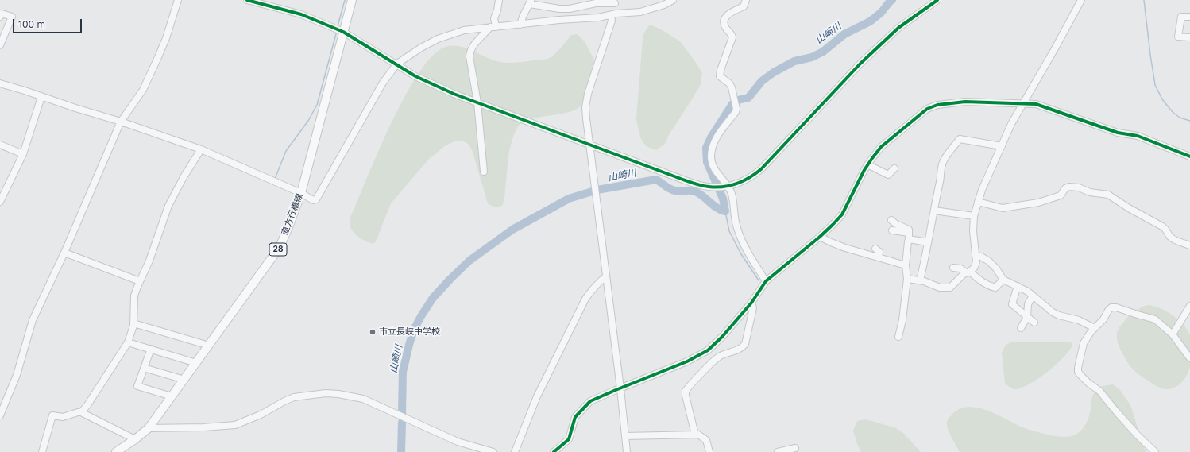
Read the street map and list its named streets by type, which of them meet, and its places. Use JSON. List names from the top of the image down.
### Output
{
  "streets": {
    "main road": ["直方行橋線", "28"]
  },
  "water": ["山崎川"],
  "places": ["市立長峡中学校"],
  "scale_bar": "100 m"
}
